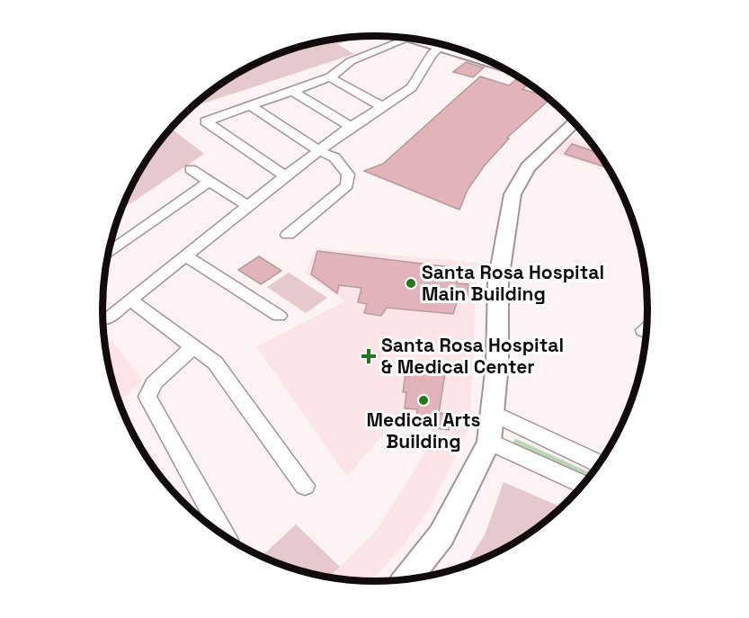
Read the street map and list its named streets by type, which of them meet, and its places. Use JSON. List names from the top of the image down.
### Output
{
  "places": {
    "other": ["Santa Rosa Hospital Main Building", "Medical Arts Building"],
    "health": ["Santa Rosa Hospital & Medical Center"]
  }
}
